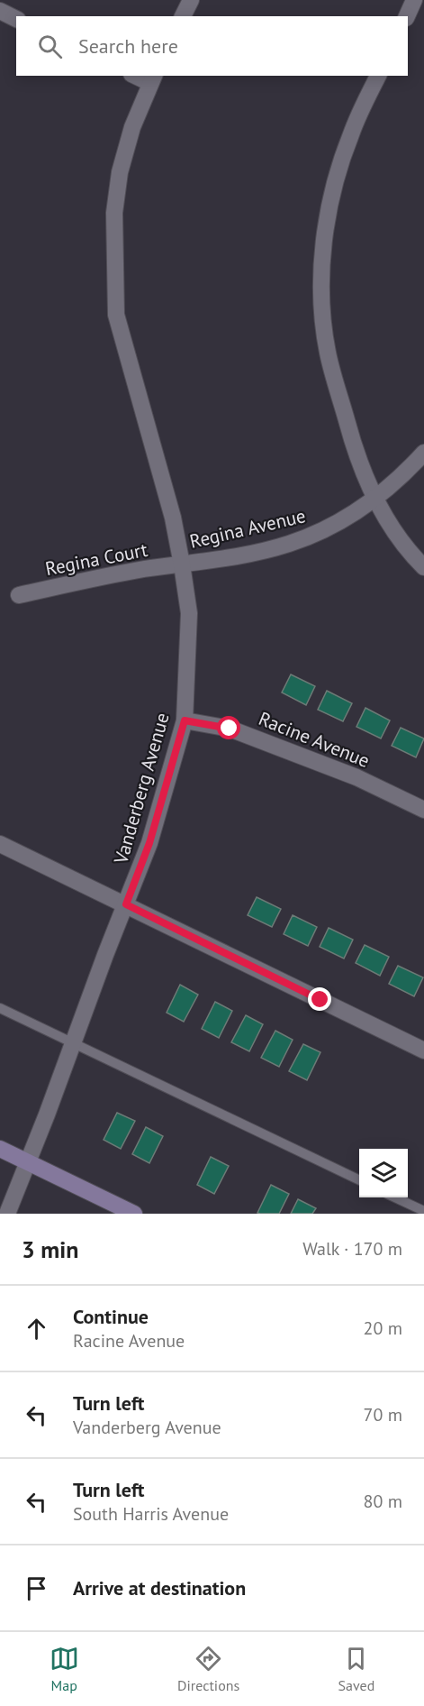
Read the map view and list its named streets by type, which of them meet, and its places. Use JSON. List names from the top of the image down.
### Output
{
  "streets": {
    "street": [
      "Regina Avenue",
      "Regina Court",
      "Racine Avenue",
      "Vanderberg Avenue"
    ]
  },
  "crossings": [
    ["Regina Avenue", "Regina Court"],
    ["Regina Avenue", "Vanderberg Avenue"],
    ["Regina Court", "Vanderberg Avenue"],
    ["Racine Avenue", "Vanderberg Avenue"]
  ],
  "page": {
    "search": "Search here",
    "heading": ["3 min", "Walk · 170 m"],
    "list": [
      ["Continue", "Racine Avenue", "20 m"],
      ["Turn left", "Vanderberg Avenue", "70 m"],
      ["Turn left", "South Harris Avenue", "80 m"],
      "Arrive at destination"
    ],
    "nav": ["Map", "Directions", "Saved"]
  }
}
